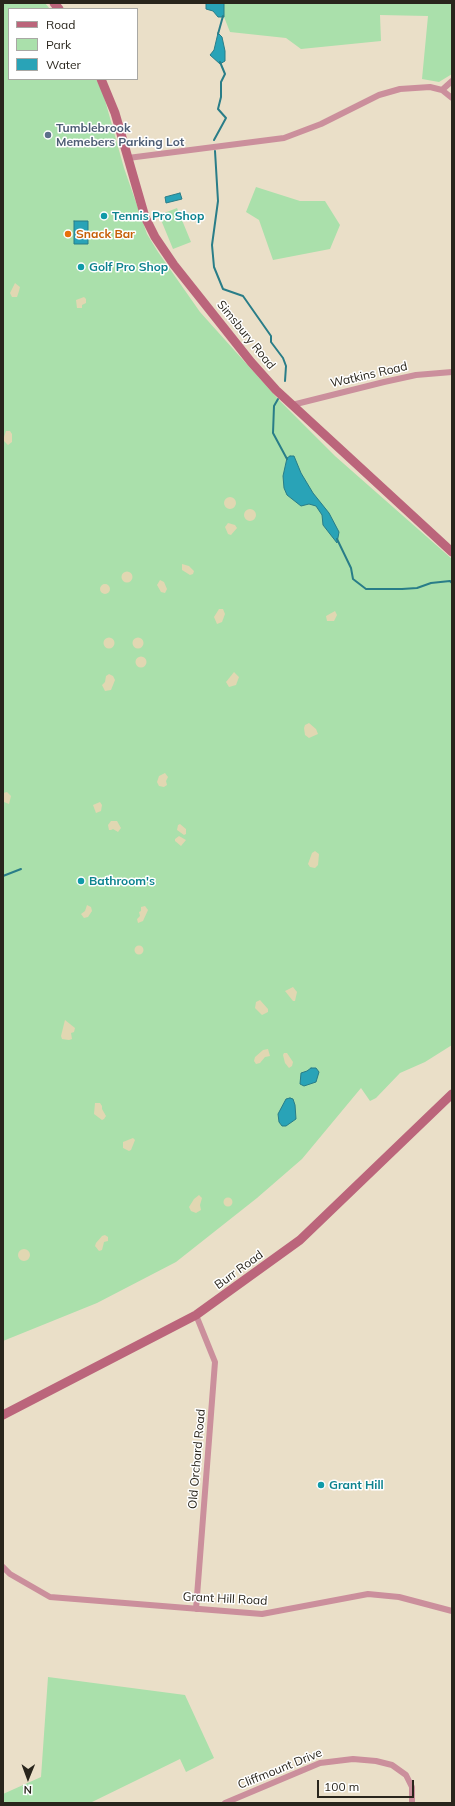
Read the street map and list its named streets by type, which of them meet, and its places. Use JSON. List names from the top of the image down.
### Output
{
  "streets": {
    "main road": ["Simsbury Road", "Burr Road"],
    "street": [
      "Watkins Road",
      "Old Orchard Road",
      "Grant Hill Road",
      "Cliffmount Drive"
    ]
  },
  "crossings": [
    ["Simsbury Road", "Watkins Road"],
    ["Burr Road", "Old Orchard Road"],
    ["Old Orchard Road", "Grant Hill Road"]
  ],
  "places": [
    "Tumblebrook Memebers Parking Lot",
    "Tennis Pro Shop",
    "Snack Bar",
    "Golf Pro Shop",
    "Bathroom's",
    "Grant Hill"
  ],
  "legend": ["Road", "Park", "Water"],
  "scale_bar": "100 m",
  "north": "bottom"
}
